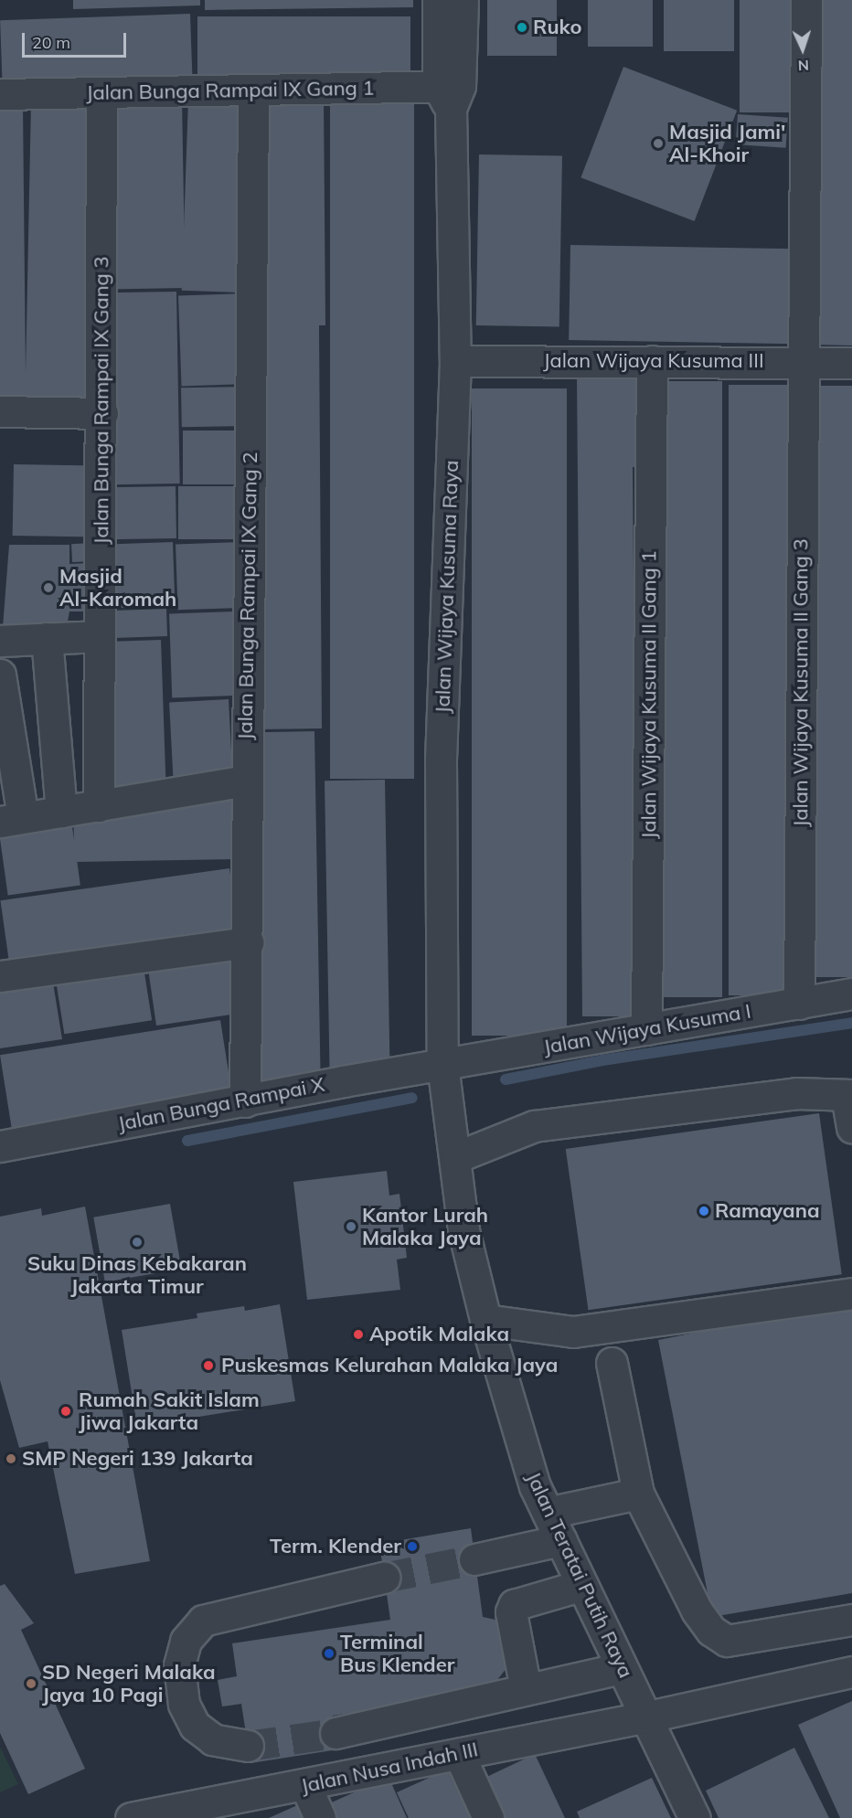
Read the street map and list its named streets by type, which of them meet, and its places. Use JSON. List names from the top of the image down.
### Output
{
  "streets": {
    "street": [
      "Jalan Bunga Rampai IX Gang 1",
      "Jalan Wijaya Kusuma III",
      "Jalan Bunga Rampai IX Gang 3",
      "Jalan Wijaya Kusuma Raya",
      "Jalan Bunga Rampai IX Gang 2",
      "Jalan Wijaya Kusuma II Gang 3",
      "Jalan Wijaya Kusuma II Gang 1",
      "Jalan Wijaya Kusuma I",
      "Jalan Bunga Rampai X",
      "Jalan Teratai Putih Raya",
      "Jalan Nusa Indah III"
    ]
  },
  "crossings": [
    ["Jalan Bunga Rampai IX Gang 1", "Jalan Bunga Rampai IX Gang 3"],
    ["Jalan Bunga Rampai IX Gang 1", "Jalan Wijaya Kusuma Raya"],
    ["Jalan Bunga Rampai IX Gang 1", "Jalan Bunga Rampai IX Gang 2"],
    ["Jalan Wijaya Kusuma III", "Jalan Wijaya Kusuma Raya"],
    ["Jalan Wijaya Kusuma III", "Jalan Wijaya Kusuma II Gang 3"],
    ["Jalan Wijaya Kusuma III", "Jalan Wijaya Kusuma II Gang 1"],
    ["Jalan Wijaya Kusuma Raya", "Jalan Wijaya Kusuma I"],
    ["Jalan Wijaya Kusuma Raya", "Jalan Bunga Rampai X"],
    ["Jalan Wijaya Kusuma Raya", "Jalan Teratai Putih Raya"],
    ["Jalan Bunga Rampai IX Gang 2", "Jalan Bunga Rampai X"],
    ["Jalan Wijaya Kusuma II Gang 3", "Jalan Wijaya Kusuma I"],
    ["Jalan Wijaya Kusuma II Gang 1", "Jalan Wijaya Kusuma I"],
    ["Jalan Wijaya Kusuma I", "Jalan Bunga Rampai X"],
    ["Jalan Wijaya Kusuma I", "Jalan Teratai Putih Raya"],
    ["Jalan Bunga Rampai X", "Jalan Teratai Putih Raya"],
    ["Jalan Teratai Putih Raya", "Jalan Nusa Indah III"]
  ],
  "places": [
    "Ruko",
    "Masjid Jami' Al-Khoir",
    "Masjid Al-Karomah",
    "Ramayana",
    "Kantor Lurah Malaka Jaya",
    "Suku Dinas Kebakaran Jakarta Timur",
    "Apotik Malaka",
    "Puskesmas Kelurahan Malaka Jaya",
    "Rumah Sakit Islam Jiwa Jakarta",
    "SMP Negeri 139 Jakarta",
    "Term. Klender",
    "Terminal Bus Klender",
    "SD Negeri Malaka Jaya 10 Pagi"
  ],
  "scale_bar": "20 m",
  "north": "bottom"
}
